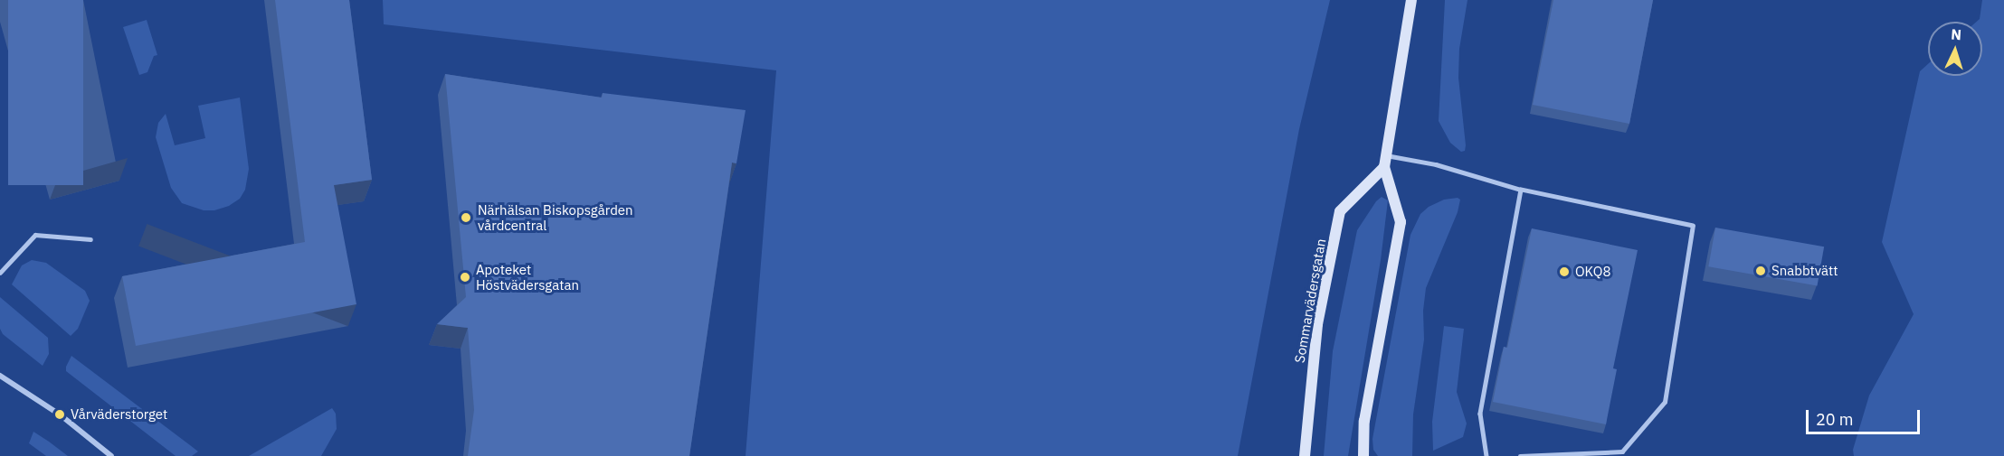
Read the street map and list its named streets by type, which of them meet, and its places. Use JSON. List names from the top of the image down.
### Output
{
  "streets": {
    "street": ["Sommarvädersgatan"]
  },
  "places": [
    "Närhälsan Biskopsgården vårdcentral",
    "Snabbtvätt",
    "OKQ8",
    "Apoteket Höstvädersgatan",
    "Vårväderstorget"
  ],
  "scale_bar": "20 m",
  "north": "top"
}
